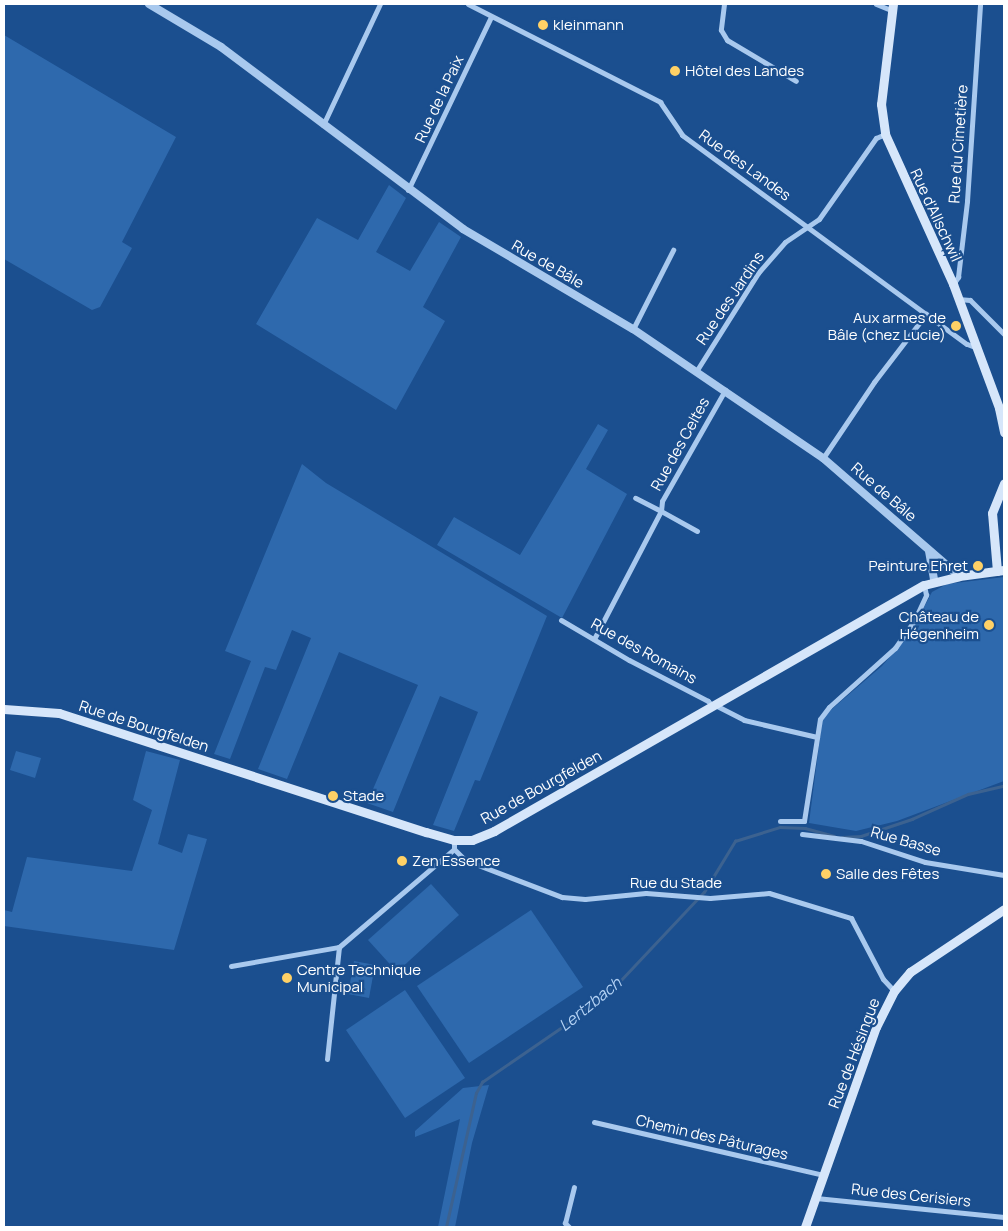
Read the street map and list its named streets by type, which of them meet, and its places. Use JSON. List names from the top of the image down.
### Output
{
  "streets": {
    "main road": ["Rue d'Allschwil", "Rue de Bourgfelden", "Rue de Hésingue"],
    "street": [
      "Rue de la Paix",
      "Rue du Cimetière",
      "Rue des Landes",
      "Rue de Bâle",
      "Rue des Jardins",
      "Rue des Celtes",
      "Rue des Romains",
      "Rue Basse",
      "Rue du Stade",
      "Chemin des Pâturages",
      "Rue des Cerisiers"
    ]
  },
  "crossings": [
    ["Rue de la Paix", "Rue des Landes"],
    ["Rue de la Paix", "Rue de Bâle"],
    ["Rue du Cimetière", "Rue d'Allschwil"],
    ["Rue des Landes", "Rue d'Allschwil"],
    ["Rue des Landes", "Rue des Jardins"],
    ["Rue d'Allschwil", "Rue des Jardins"],
    ["Rue de Bâle", "Rue des Jardins"],
    ["Rue de Bâle", "Rue des Celtes"],
    ["Rue de Bâle", "Rue de Bourgfelden"],
    ["Rue des Celtes", "Rue des Romains"],
    ["Rue des Romains", "Rue de Bourgfelden"],
    ["Rue de Bourgfelden", "Rue du Stade"],
    ["Rue du Stade", "Rue de Hésingue"],
    ["Rue de Hésingue", "Chemin des Pâturages"],
    ["Rue de Hésingue", "Rue des Cerisiers"]
  ],
  "water": ["Lertzbach"],
  "places": [
    "kleinmann",
    "Hôtel des Landes",
    "Aux armes de Bâle (chez Lucie)",
    "Peinture Ehret",
    "Château de Hégenheim",
    "Stade",
    "Zen Essence",
    "Salle des Fêtes",
    "Centre Technique Municipal"
  ]
}
